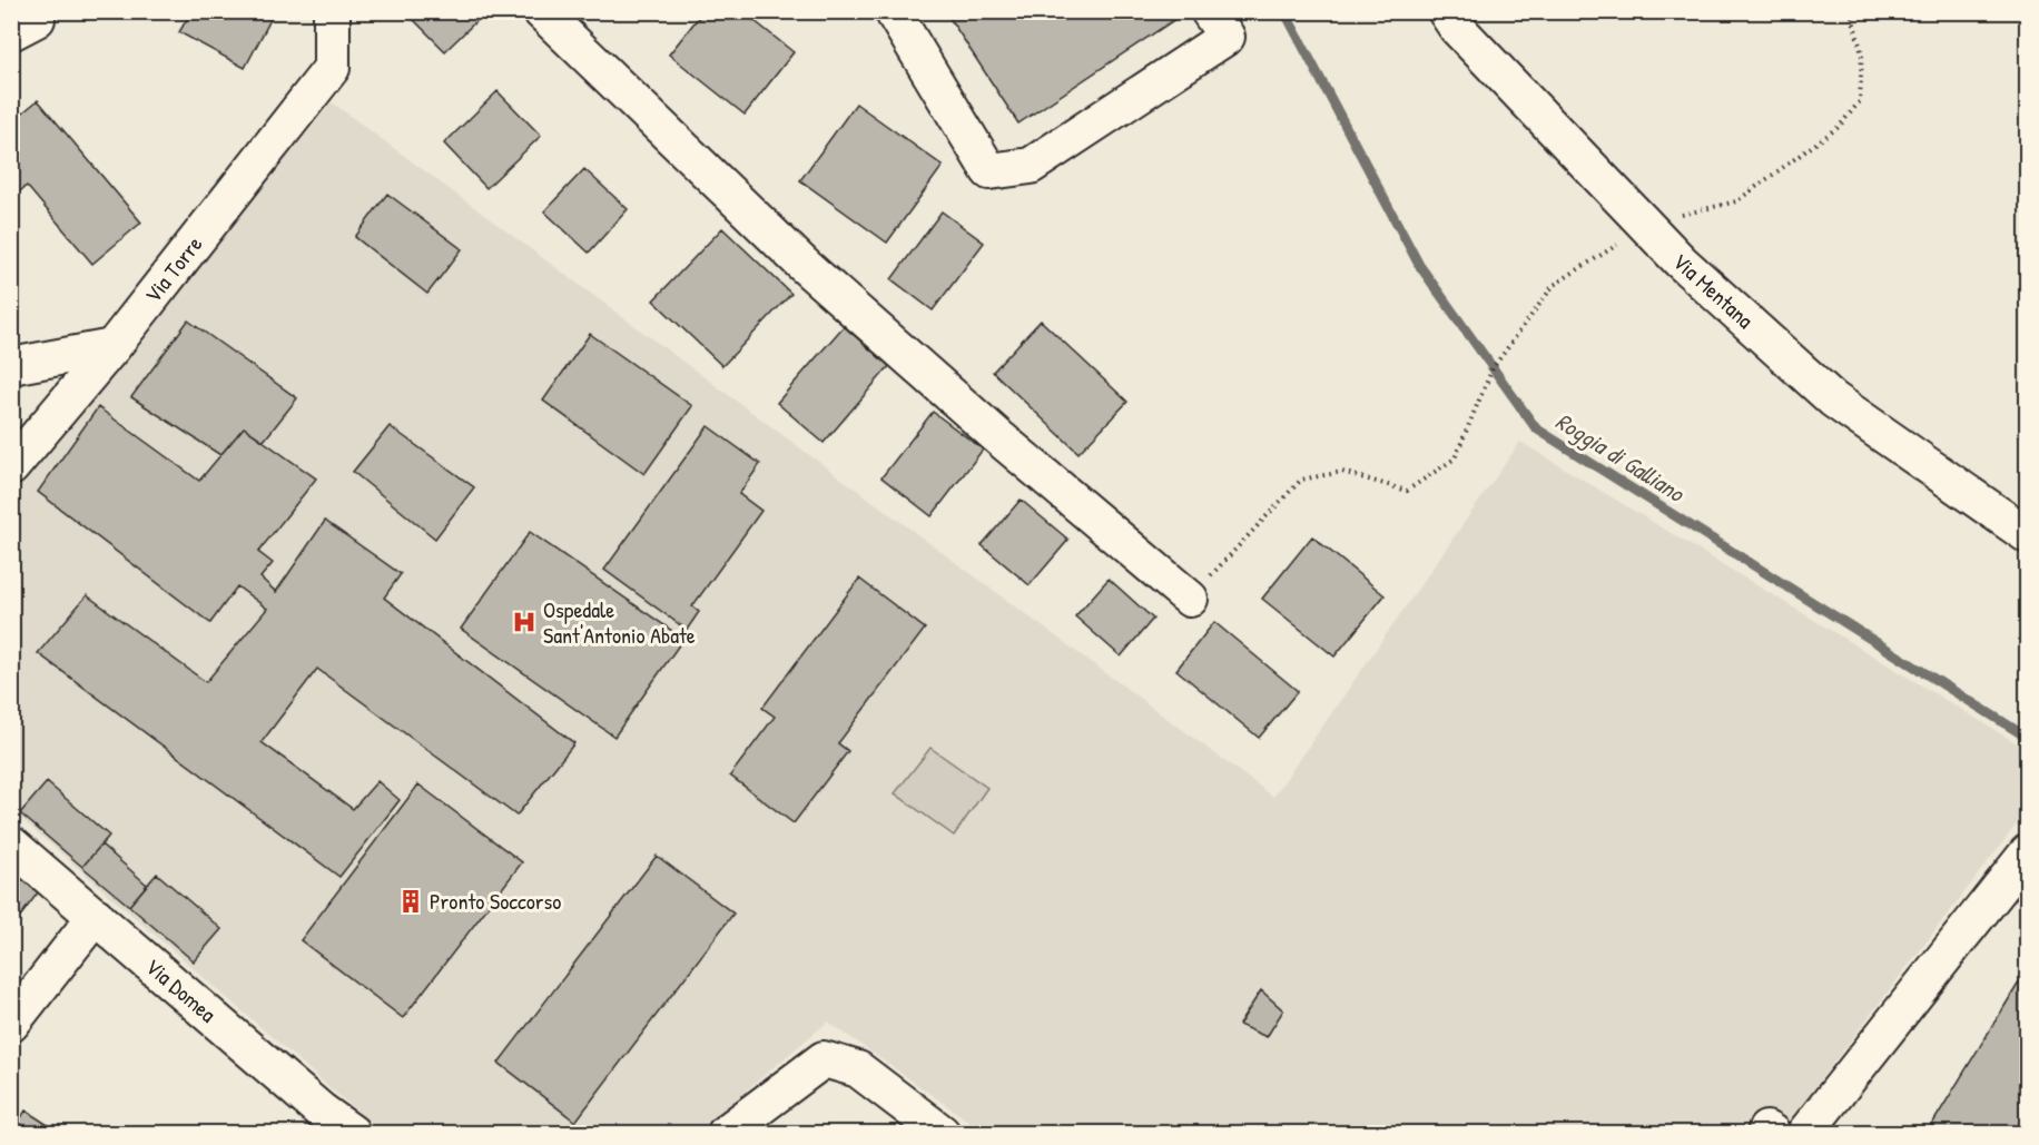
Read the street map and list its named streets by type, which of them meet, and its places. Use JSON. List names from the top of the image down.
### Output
{
  "streets": {
    "street": ["Via Torre", "Via Mentana", "Via Domea"]
  },
  "water": ["Roggia di Galliano"],
  "places": {
    "hospital": ["Ospedale Sant'Antonio Abate"],
    "building": ["Pronto Soccorso"]
  }
}
